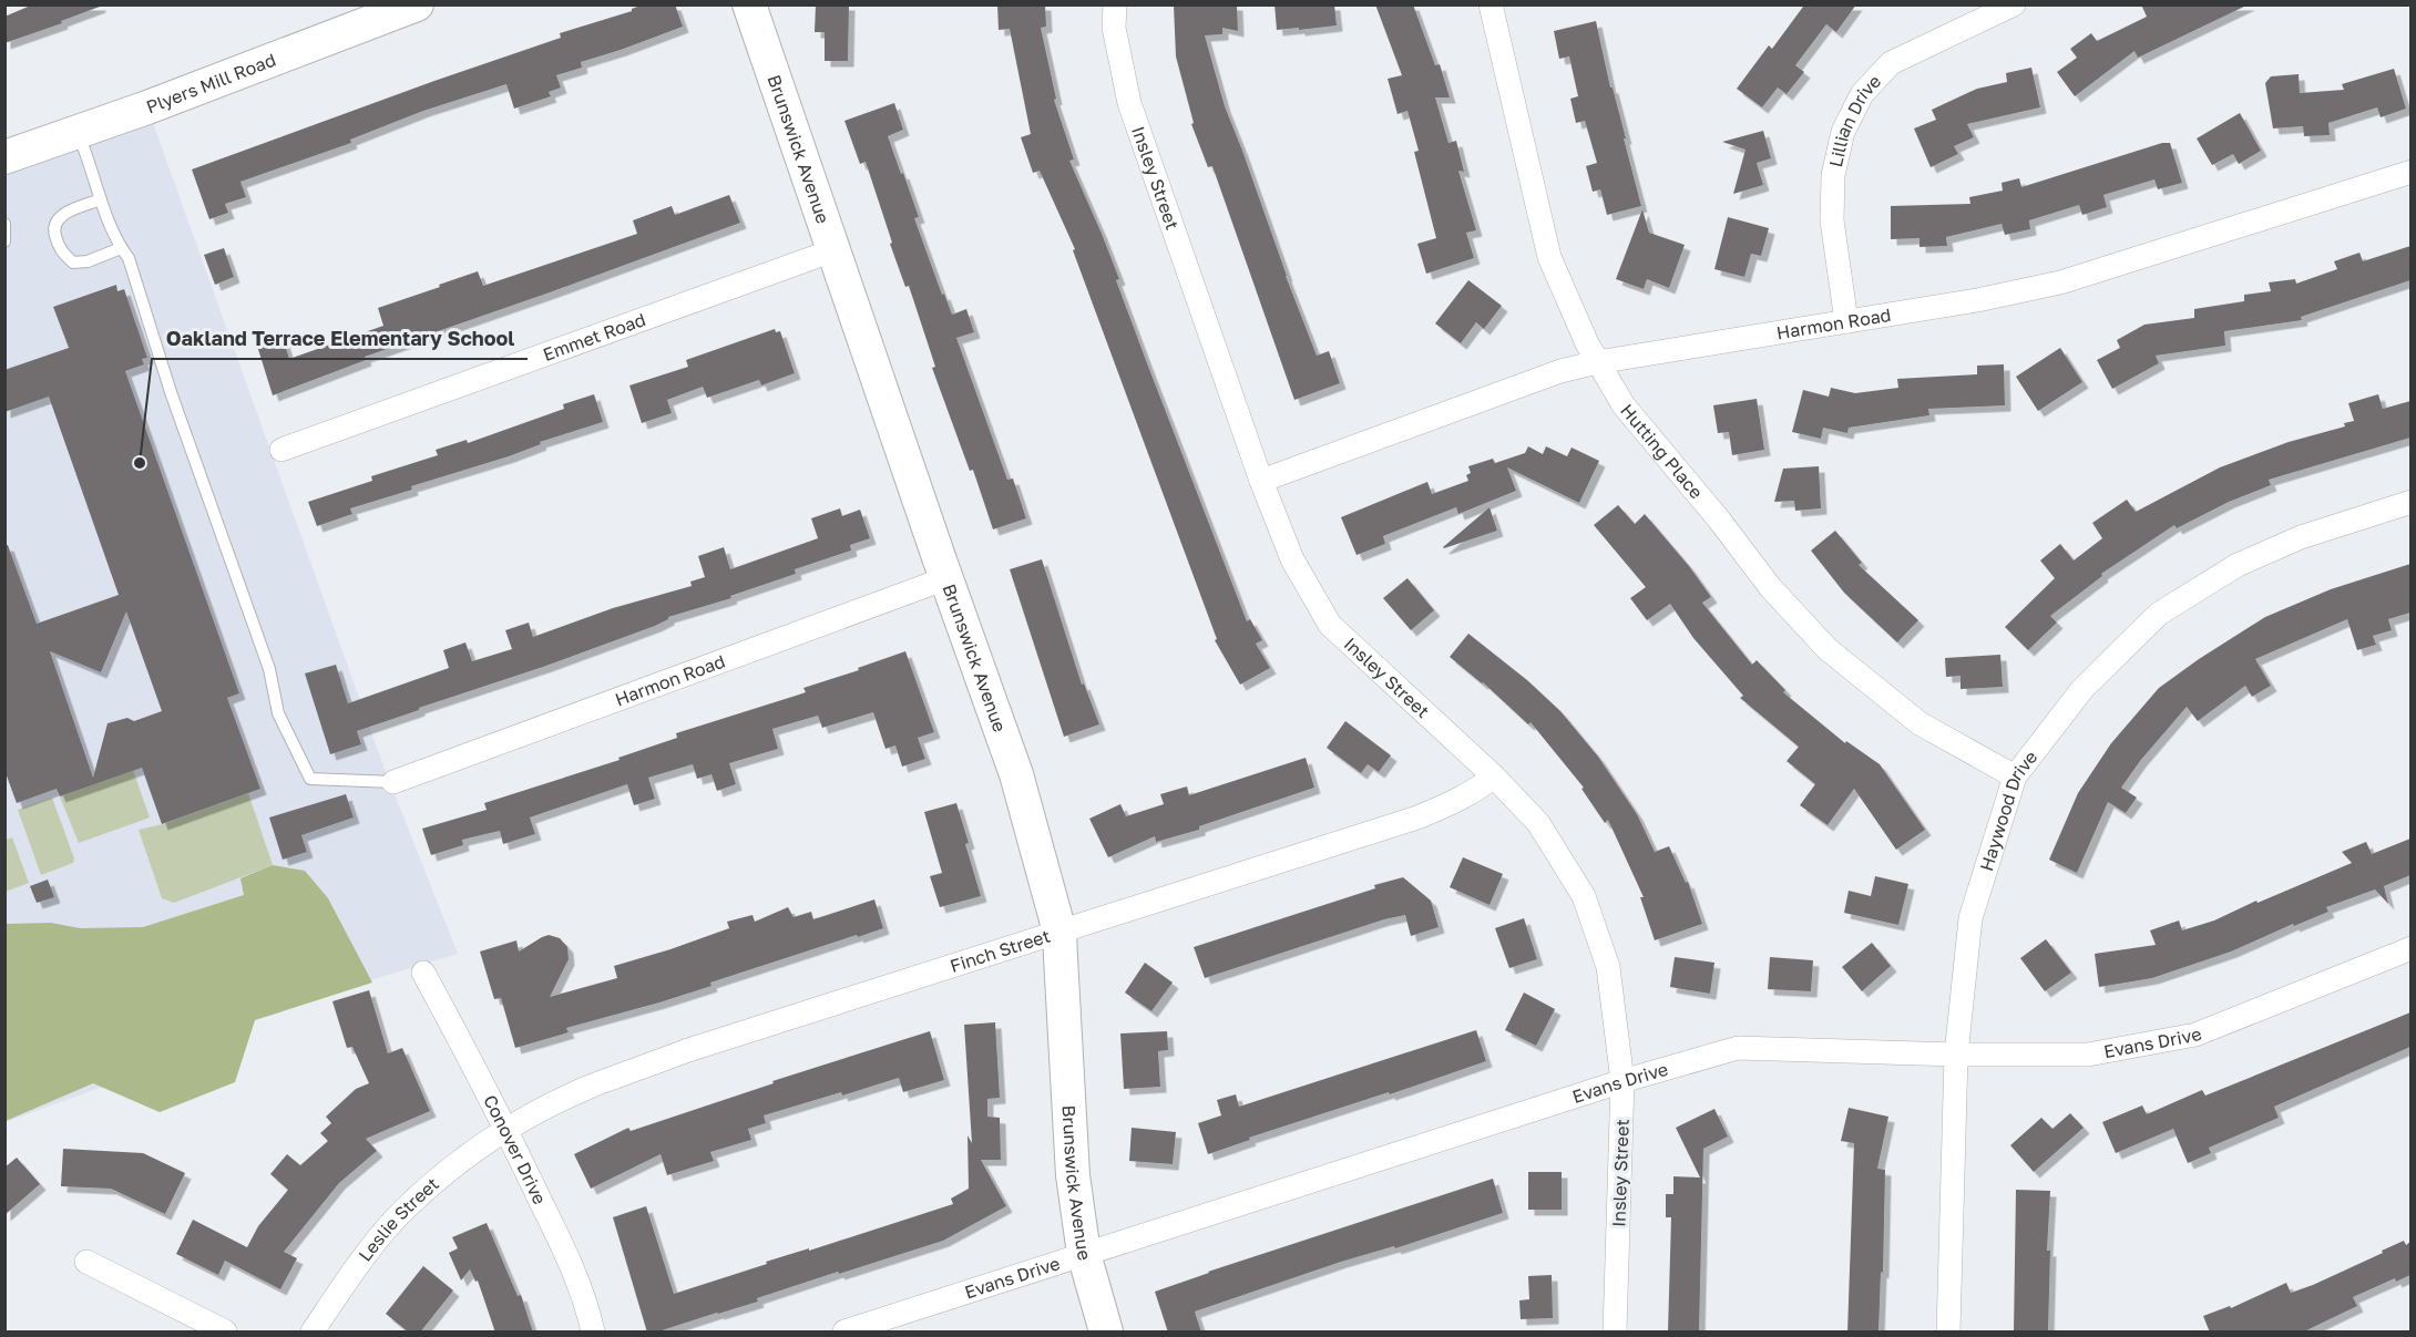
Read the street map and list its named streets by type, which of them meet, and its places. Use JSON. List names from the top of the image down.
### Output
{
  "streets": {
    "street": [
      "Plyers Mill Road",
      "Lillian Drive",
      "Brunswick Avenue",
      "Insley Street",
      "Harmon Road",
      "Emmet Road",
      "Hutting Place",
      "Haywood Drive",
      "Finch Street",
      "Evans Drive",
      "Conover Drive",
      "Leslie Street"
    ]
  },
  "crossings": [
    ["Lillian Drive", "Harmon Road"],
    ["Brunswick Avenue", "Harmon Road"],
    ["Brunswick Avenue", "Emmet Road"],
    ["Brunswick Avenue", "Finch Street"],
    ["Brunswick Avenue", "Evans Drive"],
    ["Insley Street", "Harmon Road"],
    ["Insley Street", "Finch Street"],
    ["Insley Street", "Evans Drive"],
    ["Harmon Road", "Hutting Place"],
    ["Hutting Place", "Haywood Drive"],
    ["Haywood Drive", "Evans Drive"],
    ["Finch Street", "Conover Drive"],
    ["Finch Street", "Leslie Street"],
    ["Conover Drive", "Leslie Street"]
  ],
  "places": ["Oakland Terrace Elementary School"]
}
